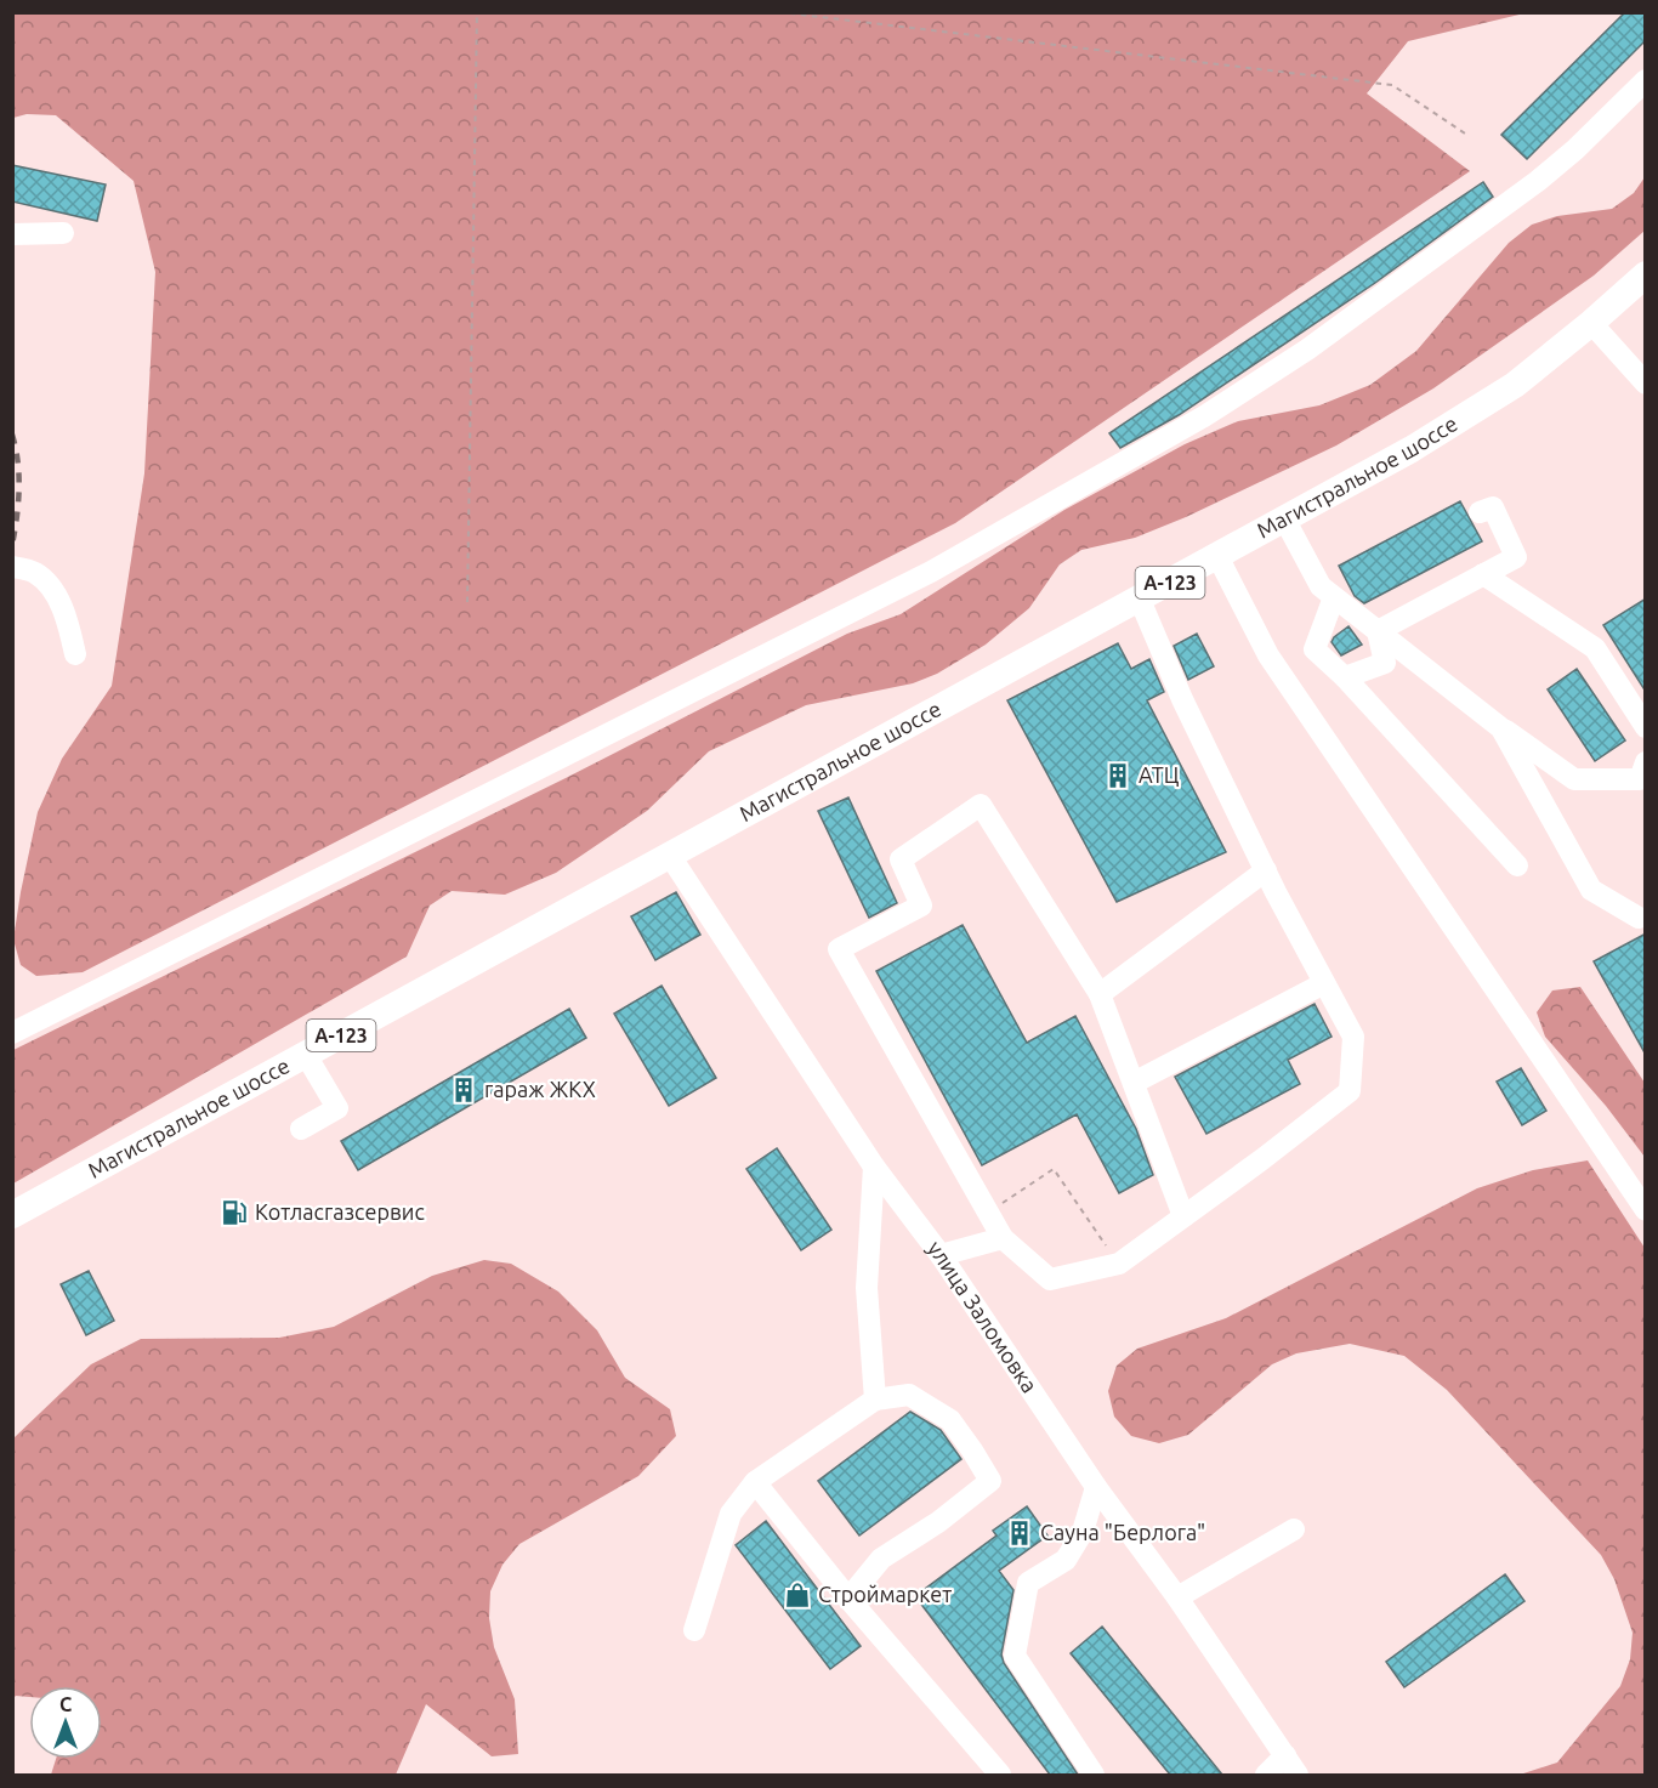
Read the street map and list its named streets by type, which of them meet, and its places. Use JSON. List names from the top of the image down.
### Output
{
  "streets": {
    "main road": ["Магистральное шоссе", "А-123"],
    "street": ["улица Заломовка"]
  },
  "crossings": [
    ["Магистральное шоссе", "улица Заломовка"]
  ],
  "places": {
    "building": ["АТЦ", "гараж ЖКХ", "Сауна \"Берлога\""],
    "fuel station": ["Котласгазсервис"],
    "shop": ["Строймаркет"]
  },
  "north": "top"
}
